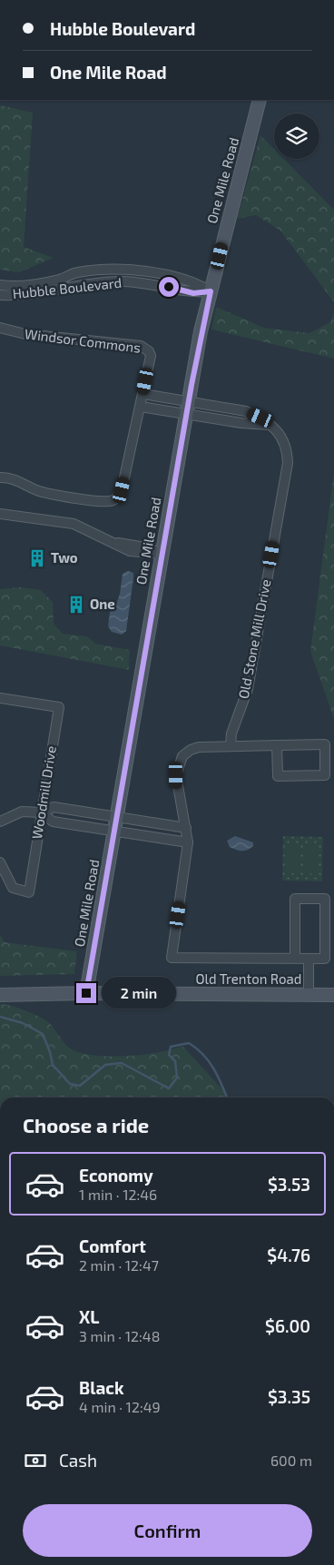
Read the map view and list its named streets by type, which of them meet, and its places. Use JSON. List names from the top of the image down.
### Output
{
  "streets": {
    "street": [
      "One Mile Road",
      "Hubble Boulevard",
      "Windsor Commons",
      "Old Stone Mill Drive",
      "Woodmill Drive",
      "Old Trenton Road"
    ]
  },
  "crossings": [
    ["One Mile Road", "Hubble Boulevard"],
    ["One Mile Road", "Old Stone Mill Drive"],
    ["One Mile Road", "Old Trenton Road"]
  ],
  "places": {
    "building": ["Two", "One"]
  },
  "page": {
    "banner": ["Hubble Boulevard", "One Mile Road"],
    "bubble": "2 min",
    "heading": "Choose a ride",
    "list": [
      {
        "name": "Economy",
        "note": "1 min · 12:46",
        "value": "$3.53"
      },
      {
        "name": "Comfort",
        "note": "2 min · 12:47",
        "value": "$4.76"
      },
      {
        "name": "XL",
        "note": "3 min · 12:48",
        "value": "$6.00"
      },
      {
        "name": "Black",
        "note": "4 min · 12:49",
        "value": "$3.35"
      }
    ],
    "pay": ["Cash", "600 m"],
    "buttons": "Confirm"
  }
}
